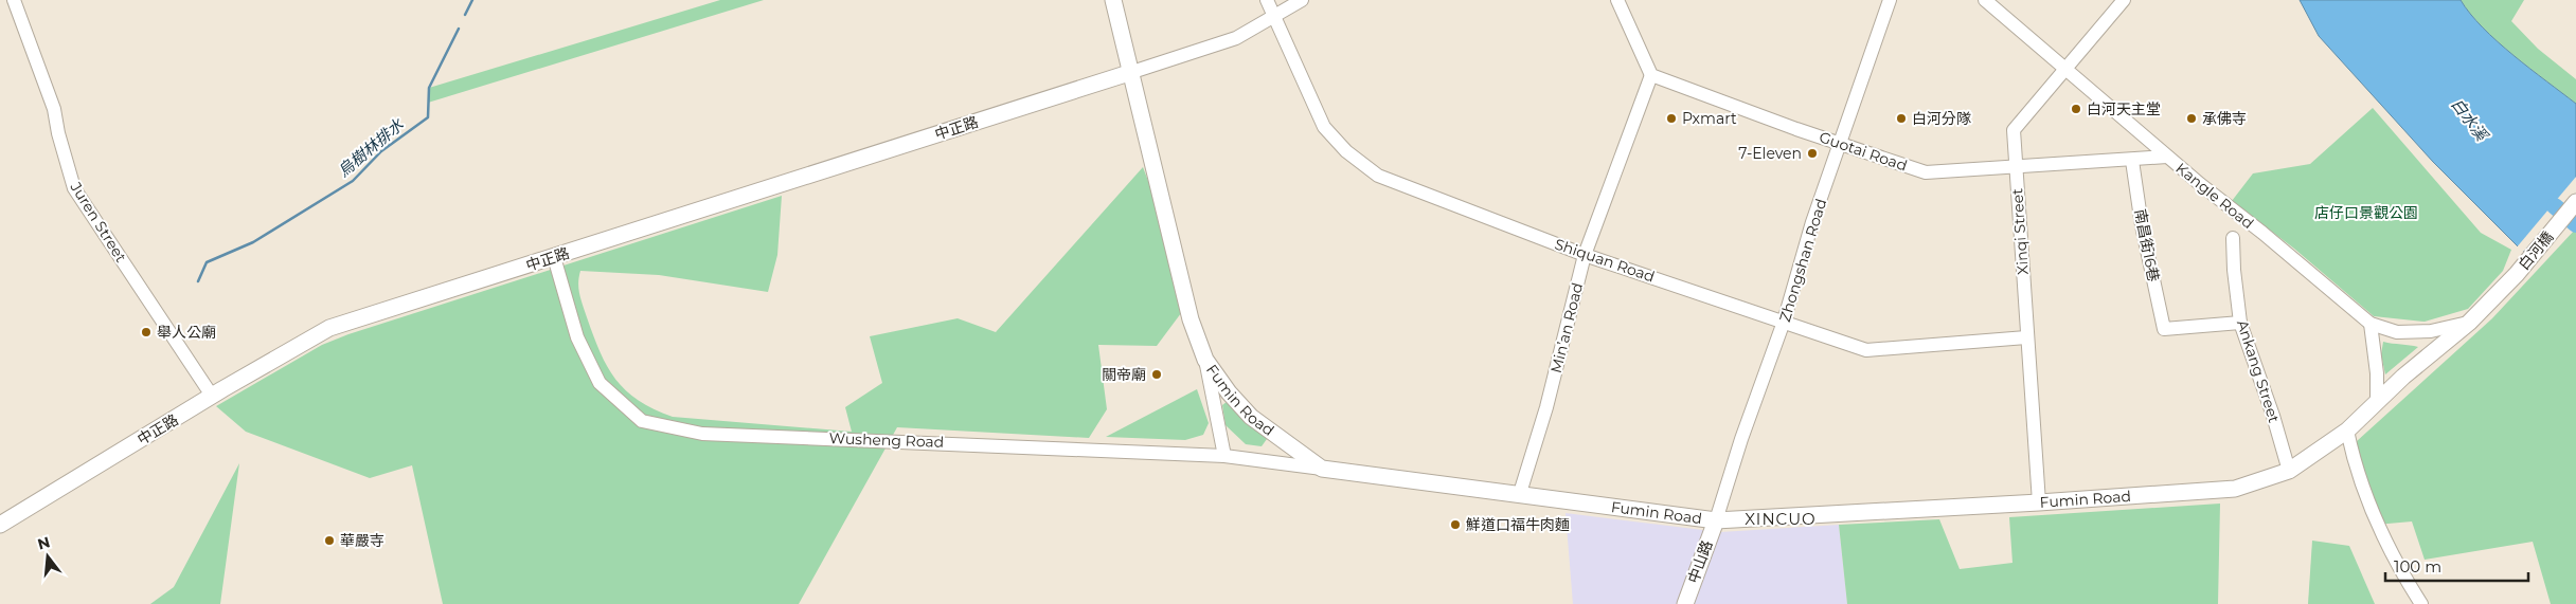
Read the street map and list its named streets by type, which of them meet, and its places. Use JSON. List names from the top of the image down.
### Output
{
  "streets": {
    "main road": [
      "中正路",
      "白河橋",
      "Fumin Road",
      "中山路"
    ],
    "street": [
      "Guotai Road",
      "Kangle Road",
      "Juren Street",
      "Xinqi Street",
      "南昌街16巷",
      "Shiquan Road",
      "Zhongshan Road",
      "Min’an Road",
      "Ankang Street",
      "Wusheng Road"
    ]
  },
  "crossings": [
    ["中正路", "Juren Street"],
    ["中正路", "Fumin Road"],
    ["中正路", "Wusheng Road"],
    ["Guotai Road", "Kangle Road"],
    ["Guotai Road", "Xinqi Street"],
    ["Guotai Road", "南昌街16巷"],
    ["Guotai Road", "Zhongshan Road"],
    ["Guotai Road", "Min’an Road"],
    ["Kangle Road", "Xinqi Street"],
    ["Kangle Road", "白河橋"],
    ["Kangle Road", "Fumin Road"],
    ["Xinqi Street", "Shiquan Road"],
    ["Xinqi Street", "Fumin Road"],
    ["南昌街16巷", "Ankang Street"],
    ["白河橋", "Fumin Road"],
    ["Shiquan Road", "Zhongshan Road"],
    ["Shiquan Road", "Min’an Road"],
    ["Zhongshan Road", "Fumin Road"],
    ["Zhongshan Road", "中山路"],
    ["Min’an Road", "Fumin Road"],
    ["Ankang Street", "Fumin Road"],
    ["Fumin Road", "Wusheng Road"],
    ["Fumin Road", "中山路"]
  ],
  "districts": ["XINCUO"],
  "water": ["白水溪", "烏樹林排水"],
  "parks": ["店仔口景觀公園"],
  "places": [
    "白河天主堂",
    "Pxmart",
    "白河分隊",
    "承佛寺",
    "7-Eleven",
    "舉人公廟",
    "關帝廟",
    "鮮道口福牛肉麵",
    "華嚴寺"
  ],
  "scale_bar": "100 m",
  "north": "top"
}
